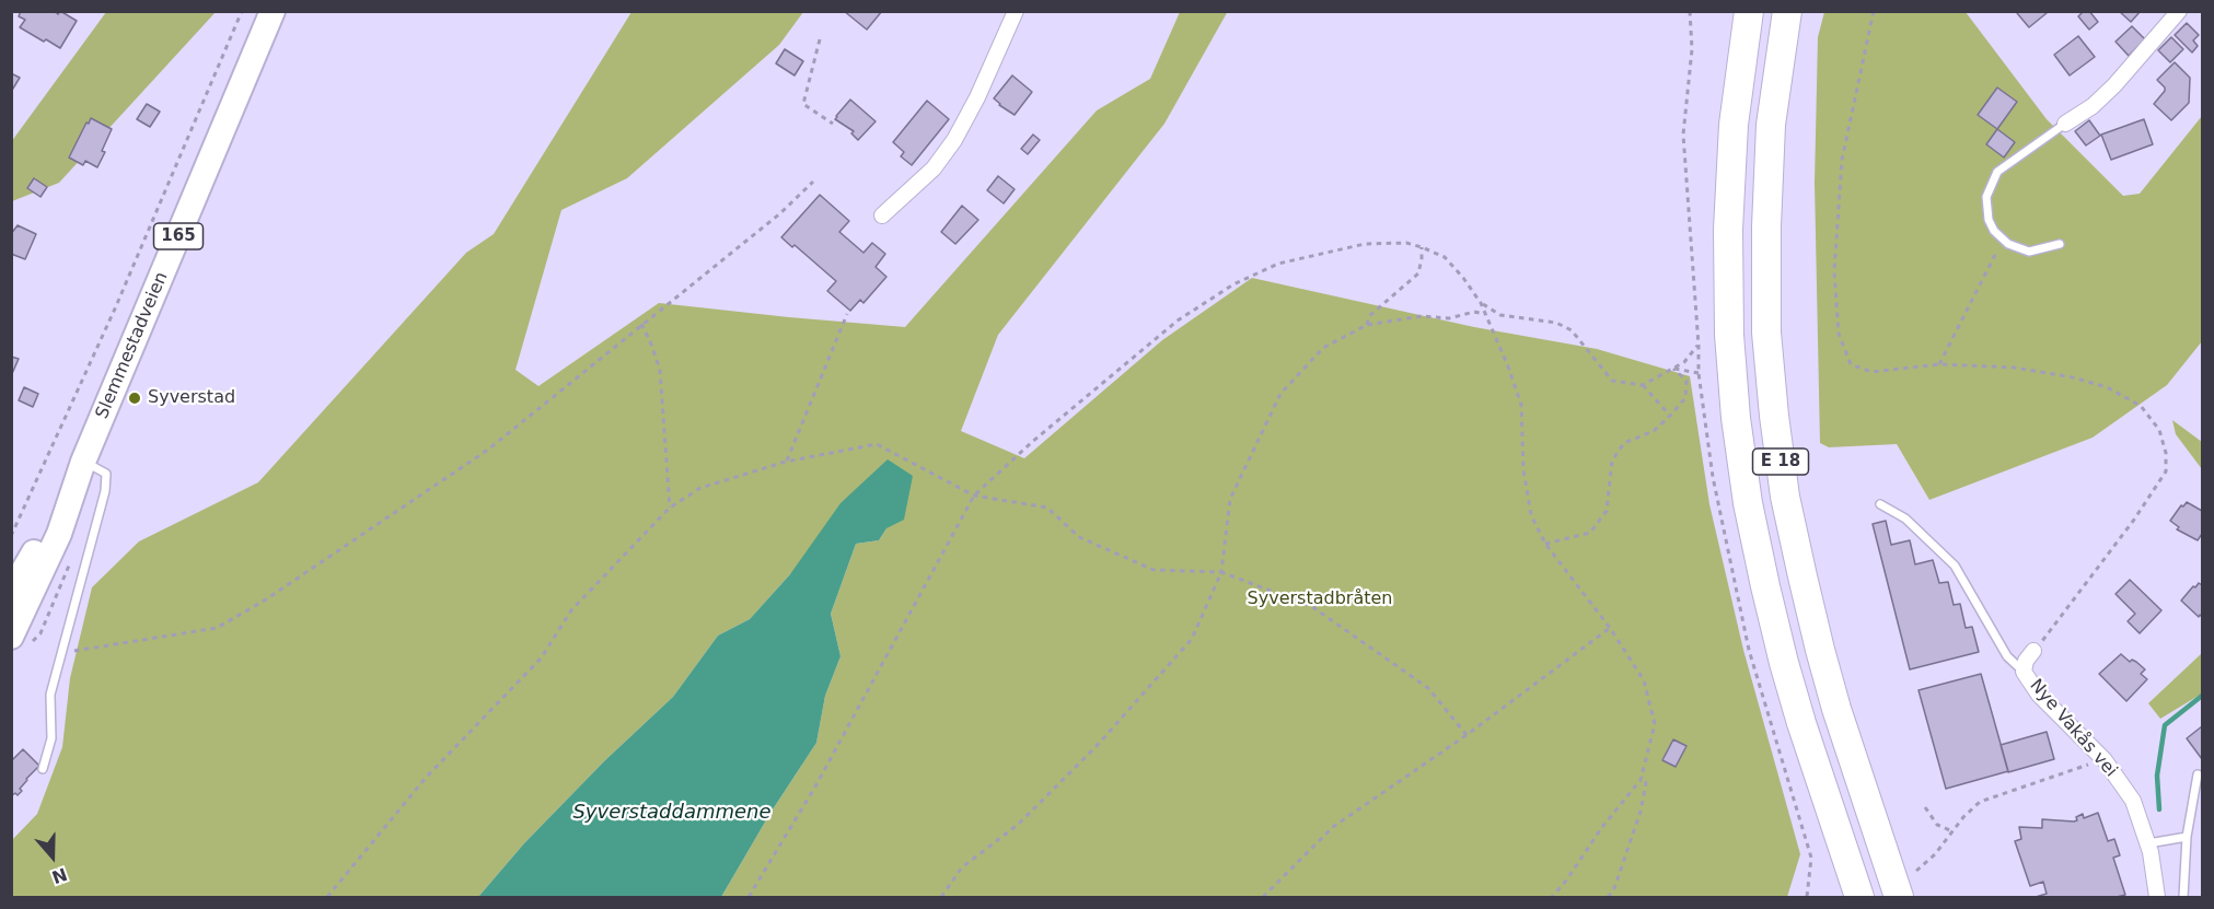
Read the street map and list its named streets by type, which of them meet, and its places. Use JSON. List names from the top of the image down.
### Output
{
  "streets": {
    "highway": ["E 18"],
    "main road": ["165", "Slemmestadveien"],
    "street": ["Nye Vakås vei"]
  },
  "water": ["Syverstaddammene"],
  "parks": ["Syverstadbråten"],
  "places": ["Syverstad"],
  "north": "bottom"
}
